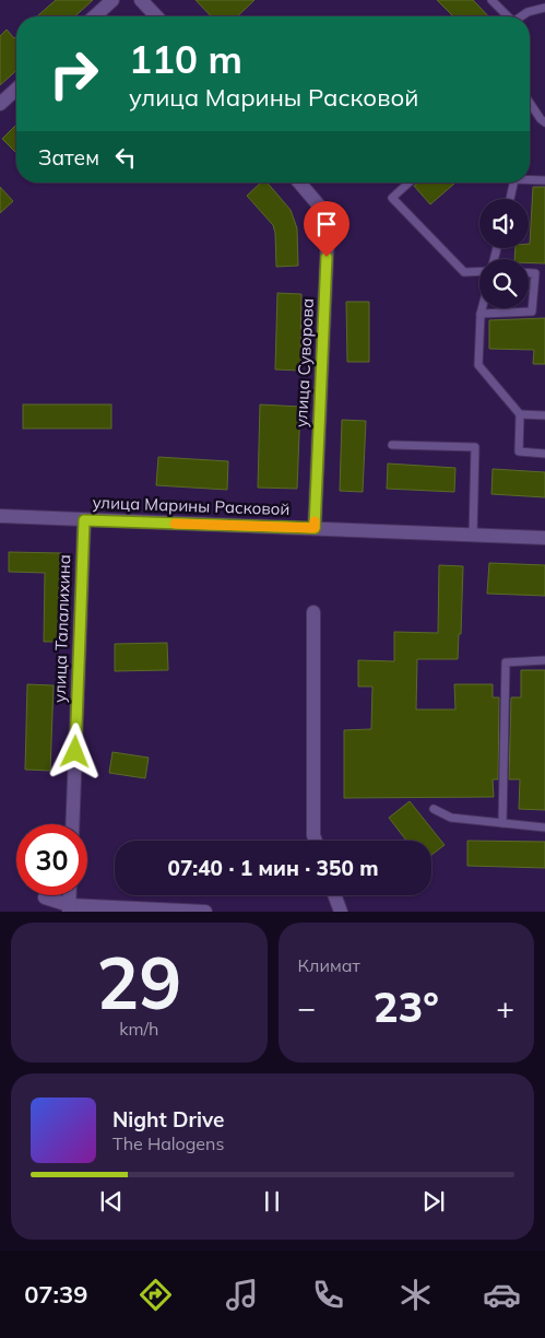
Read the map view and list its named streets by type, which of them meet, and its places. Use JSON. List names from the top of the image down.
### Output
{
  "streets": {
    "street": ["улица Суворова", "улица Марины Расковой", "улица Талалихина"]
  },
  "crossings": [
    ["улица Суворова", "улица Марины Расковой"],
    ["улица Марины Расковой", "улица Талалихина"]
  ],
  "page": {
    "turn": ["110 m", "улица Марины Расковой"],
    "then": "Затем",
    "limit": "30",
    "trip": "07:40 · 1 мин · 350 m",
    "tile": [
      ["29", "km/h"],
      "Климат"
    ],
    "heat": ["−", "23°", "+"],
    "song": ["Night Drive", "The Halogens"],
    "tabs": "07:39"
  }
}
